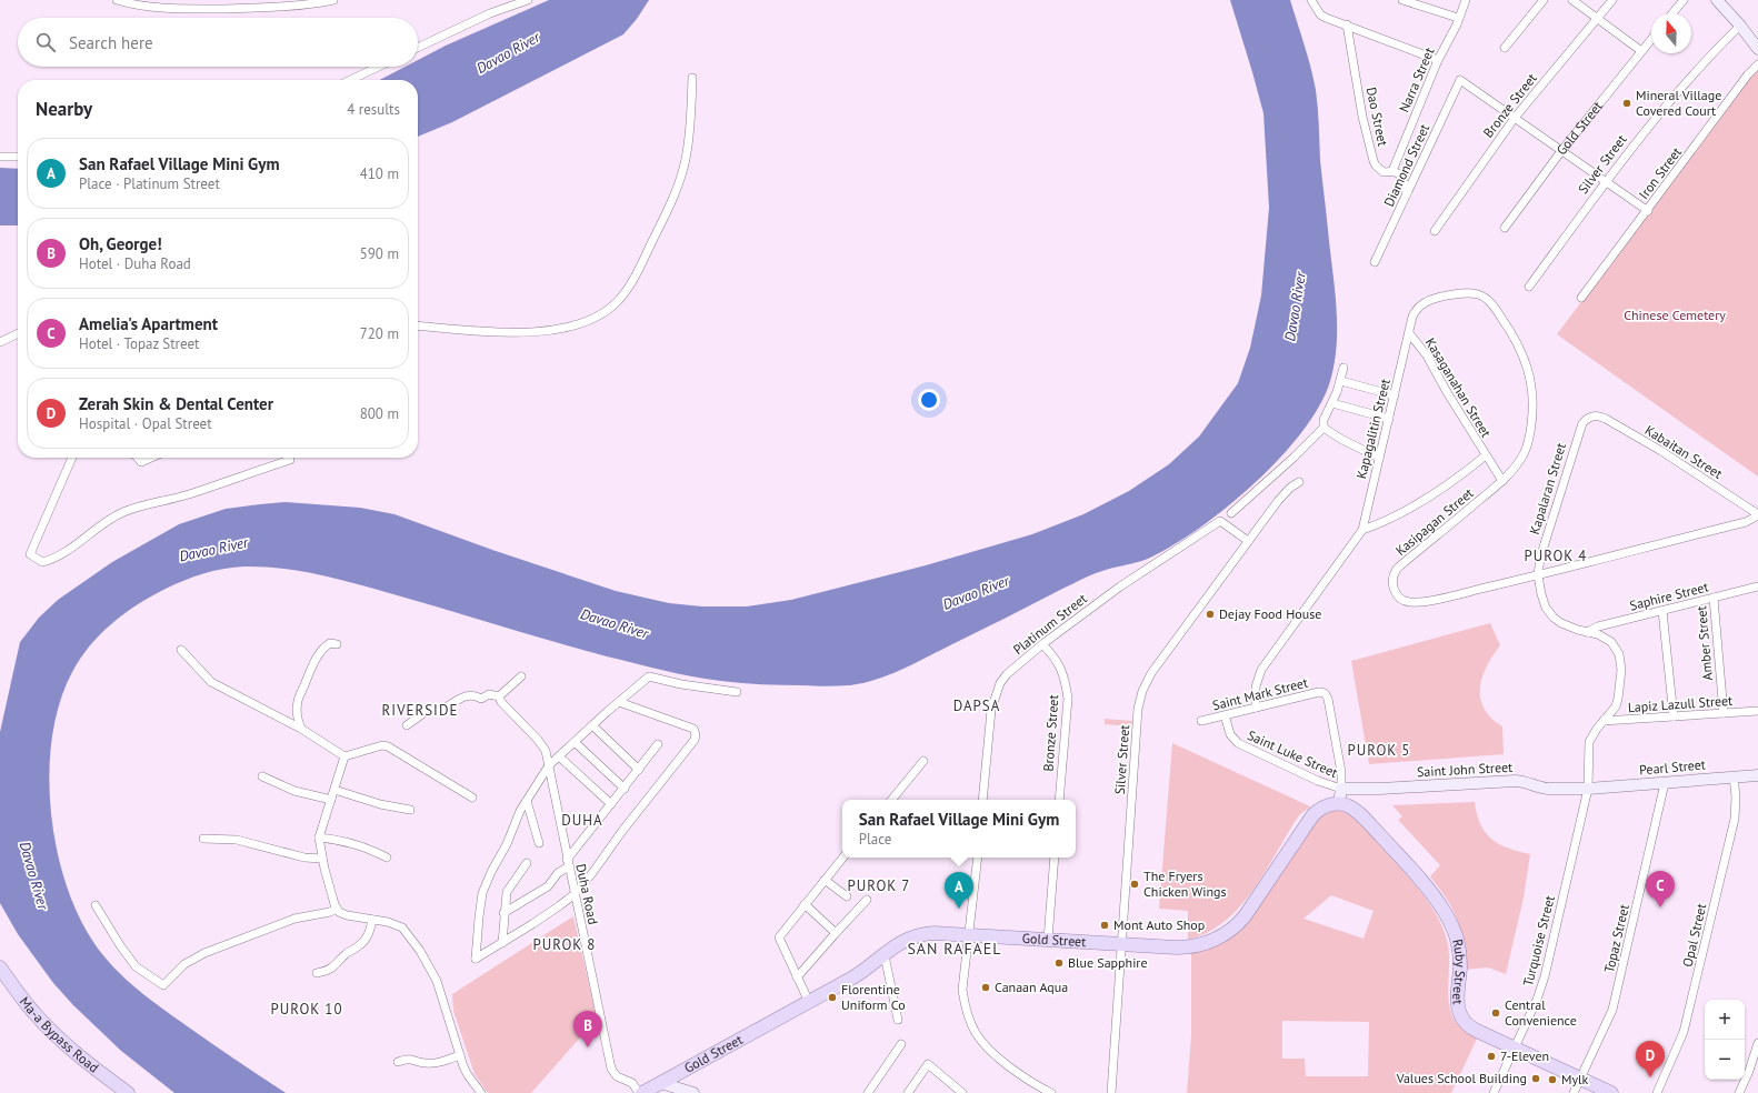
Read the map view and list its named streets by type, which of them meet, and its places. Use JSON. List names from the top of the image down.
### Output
{
  "streets": {
    "main road": ["Gold Street", "Ruby Street", "Ma-a Bypass Road"],
    "street": [
      "Narra Street",
      "Bronze Street",
      "Dao Street",
      "Silver Street",
      "Diamond Street",
      "Iron Street",
      "Kasaganahan Street",
      "Kapagalitin Street",
      "Kabaitan Street",
      "Kapalaran Street",
      "Kasipagan Street",
      "Saphire Street",
      "Platinum Street",
      "Amber Street",
      "Saint Mark Street",
      "Lapiz Lazull Street",
      "Saint Luke Street",
      "Pearl Street",
      "Saint John Street",
      "Duha Road",
      "Opal Street",
      "Topaz Street",
      "Turquoise Street"
    ]
  },
  "crossings": [
    ["Narra Street", "Dao Street"],
    ["Bronze Street", "Diamond Street"],
    ["Bronze Street", "Platinum Street"],
    ["Dao Street", "Diamond Street"],
    ["Gold Street", "Silver Street"],
    ["Gold Street", "Duha Road"],
    ["Gold Street", "Ruby Street"],
    ["Silver Street", "Platinum Street"],
    ["Kasaganahan Street", "Kapagalitin Street"],
    ["Kasaganahan Street", "Kasipagan Street"],
    ["Kapagalitin Street", "Kasipagan Street"],
    ["Kabaitan Street", "Kapalaran Street"],
    ["Kabaitan Street", "Kasipagan Street"],
    ["Kapalaran Street", "Kasipagan Street"],
    ["Kapalaran Street", "Saphire Street"],
    ["Kapalaran Street", "Lapiz Lazull Street"],
    ["Kapalaran Street", "Pearl Street"],
    ["Kapalaran Street", "Saint John Street"],
    ["Kapalaran Street", "Turquoise Street"],
    ["Saphire Street", "Amber Street"],
    ["Amber Street", "Lapiz Lazull Street"],
    ["Saint Mark Street", "Saint Luke Street"],
    ["Saint Mark Street", "Saint John Street"],
    ["Saint Luke Street", "Saint John Street"],
    ["Pearl Street", "Saint John Street"],
    ["Pearl Street", "Opal Street"],
    ["Pearl Street", "Topaz Street"],
    ["Pearl Street", "Turquoise Street"],
    ["Saint John Street", "Turquoise Street"],
    ["Topaz Street", "Ruby Street"],
    ["Turquoise Street", "Ruby Street"]
  ],
  "districts": [
    "PUROK 4",
    "DAPSA",
    "RIVERSIDE",
    "PUROK 5",
    "DUHA",
    "PUROK 7",
    "PUROK 8",
    "SAN RAFAEL",
    "PUROK 10"
  ],
  "water": ["Davao River"],
  "parks": ["Chinese Cemetery"],
  "places": [
    "Mineral Village Covered Court",
    "Dejay Food House",
    "The Fryers Chicken Wings",
    "Mont Auto Shop",
    "Blue Sapphire",
    "Canaan Aqua",
    "Florentine Uniform Co",
    "Central Convenience",
    "7-Eleven",
    "Values School Building",
    "Mylk"
  ],
  "north": "top",
  "page": {
    "search": "Search here",
    "heading": ["Nearby", "4 results"],
    "list": [
      {
        "mark": "A",
        "name": "San Rafael Village Mini Gym",
        "note": "Place · Platinum Street",
        "value": "410 m"
      },
      {
        "mark": "B",
        "name": "Oh, George!",
        "note": "Hotel · Duha Road",
        "value": "590 m"
      },
      {
        "mark": "C",
        "name": "Amelia's Apartment",
        "note": "Hotel · Topaz Street",
        "value": "720 m"
      },
      {
        "mark": "D",
        "name": "Zerah Skin & Dental Center",
        "note": "Hospital · Opal Street",
        "value": "800 m"
      }
    ],
    "popup": ["San Rafael Village Mini Gym", "Place"],
    "pins": [
      "C",
      "A",
      "B",
      "D"
    ],
    "map_buttons": ["+", "−"]
  }
}
